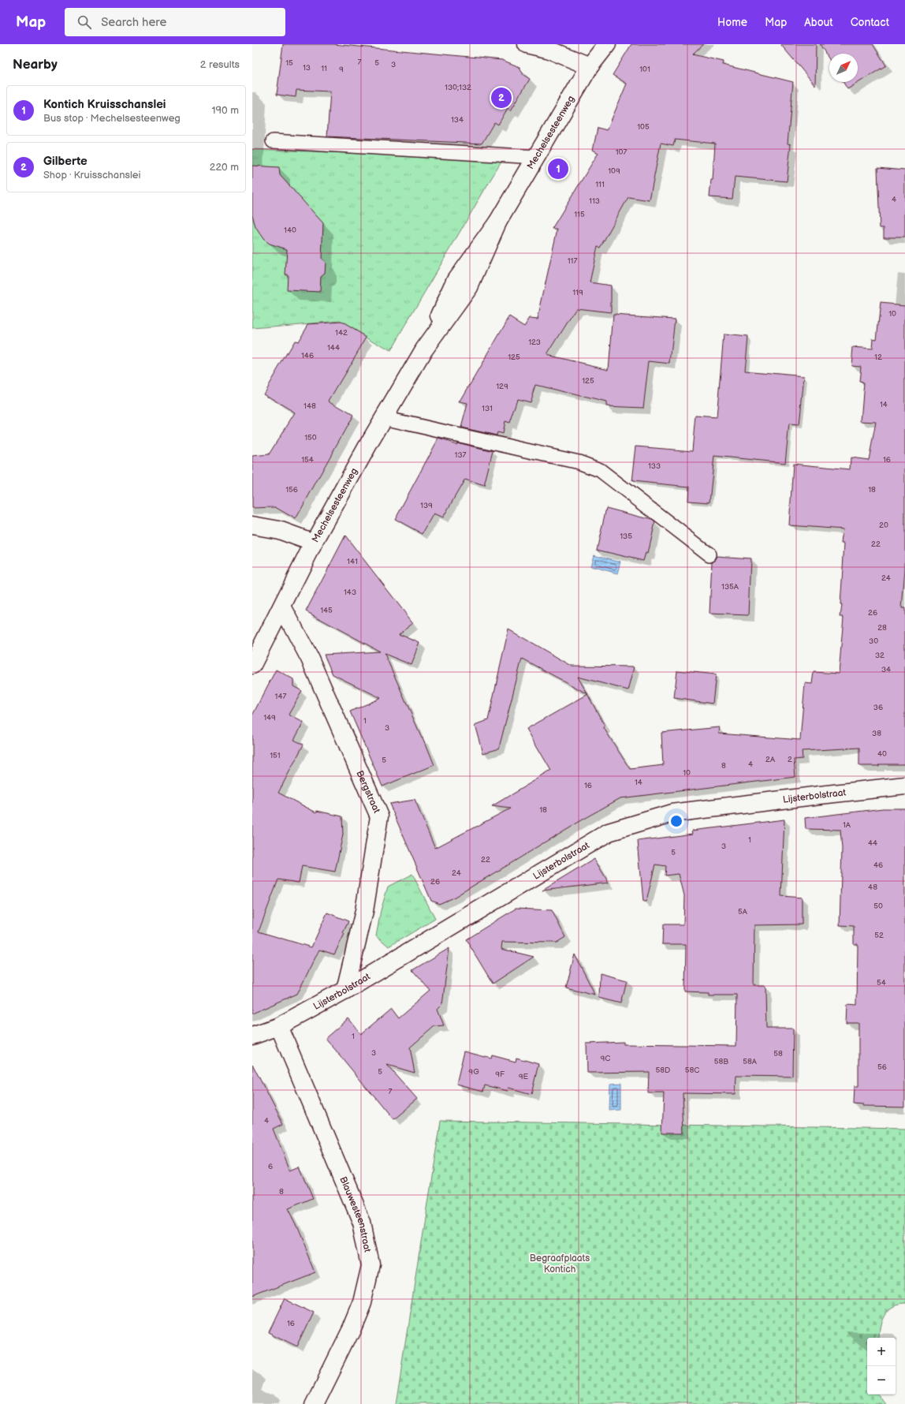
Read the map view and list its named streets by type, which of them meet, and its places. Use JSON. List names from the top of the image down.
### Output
{
  "streets": {
    "street": [
      "Mechelsesteenweg",
      "Bergstraat",
      "Lijsterbolstraat",
      "Blauwesteenstraat"
    ]
  },
  "crossings": [
    ["Mechelsesteenweg", "Bergstraat"],
    ["Bergstraat", "Lijsterbolstraat"],
    ["Lijsterbolstraat", "Blauwesteenstraat"]
  ],
  "parks": ["Begraafplaats Kontich"],
  "house_numbers": [
    "7",
    "15",
    "5",
    "3",
    "13",
    "11",
    "9",
    "101",
    "130;132",
    "134",
    "105",
    "107",
    "109",
    "111",
    "4",
    "113",
    "115",
    "140",
    "117",
    "119",
    "10",
    "142",
    "123",
    "144",
    "146",
    "125",
    "12",
    "125",
    "129",
    "14",
    "148",
    "131",
    "150",
    "137",
    "154",
    "16",
    "133",
    "156",
    "18",
    "139",
    "20",
    "135",
    "22",
    "141",
    "24",
    "135A",
    "143",
    "145",
    "26",
    "28",
    "30",
    "32",
    "34",
    "147",
    "36",
    "149",
    "1",
    "3",
    "38",
    "40",
    "151",
    "2A",
    "2",
    "5",
    "4",
    "8",
    "10",
    "14",
    "16",
    "18",
    "1A",
    "1",
    "44",
    "3",
    "5",
    "22",
    "46",
    "24",
    "26",
    "48",
    "50",
    "5A",
    "52",
    "54",
    "1",
    "3",
    "58",
    "9C",
    "58B",
    "58A",
    "56",
    "58D",
    "58C",
    "5",
    "9G",
    "9F",
    "9E",
    "7",
    "4",
    "6",
    "8",
    "16"
  ],
  "north": "top right",
  "page": {
    "header": "Map",
    "search": "Search here",
    "nav": [
      "Home",
      "Map",
      "About",
      "Contact"
    ],
    "heading": ["Nearby", "2 results"],
    "list": [
      {
        "mark": "1",
        "name": "Kontich Kruisschanslei",
        "note": "Bus stop · Mechelsesteenweg",
        "value": "190 m"
      },
      {
        "mark": "2",
        "name": "Gilberte",
        "note": "Shop · Kruisschanslei",
        "value": "220 m"
      }
    ],
    "pins": ["2", "1"],
    "map_buttons": ["+", "−"]
  }
}
